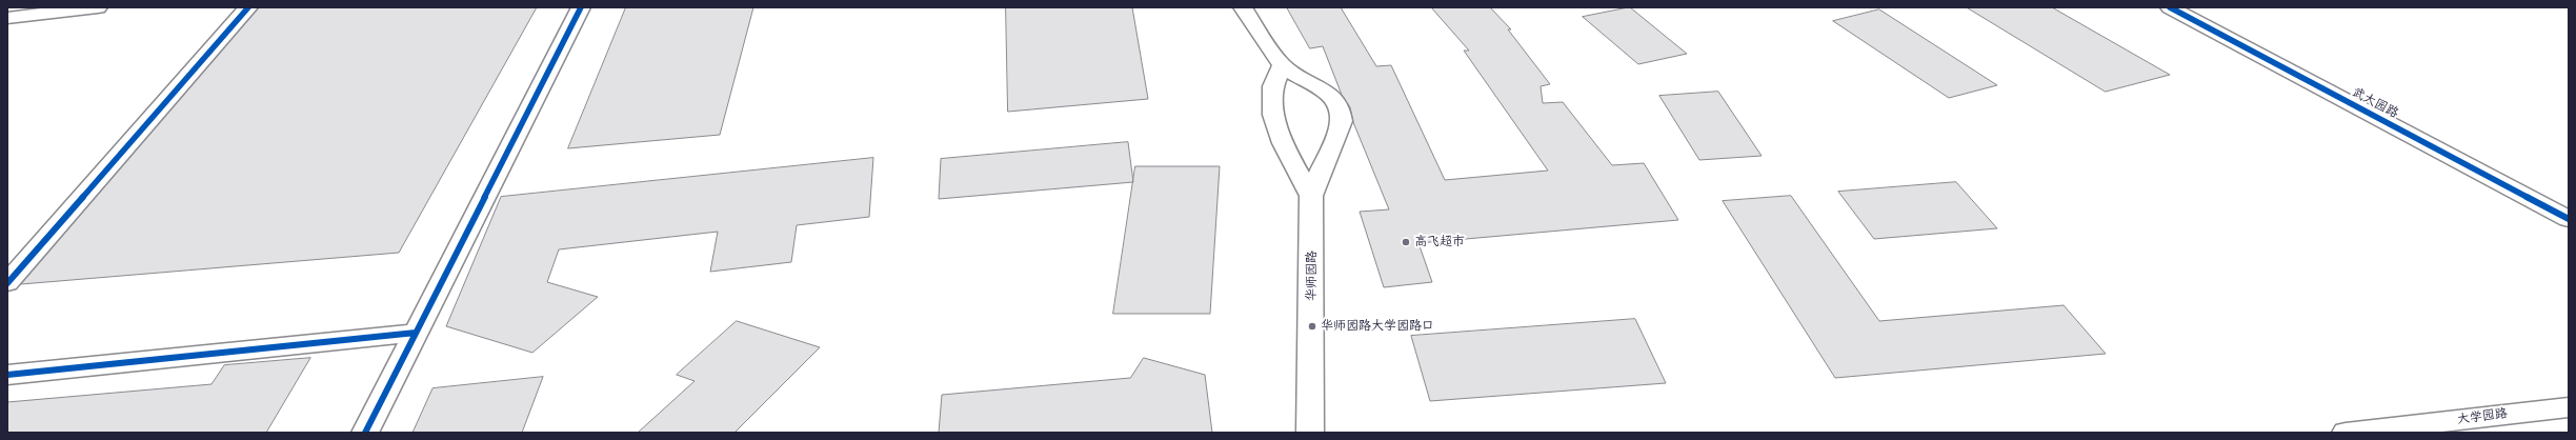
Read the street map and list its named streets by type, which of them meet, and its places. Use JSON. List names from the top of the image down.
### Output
{
  "streets": {
    "street": ["武大园路", "华师园路", "大学园路"]
  },
  "places": ["高飞超市", "华师园路大学园路口"]
}
